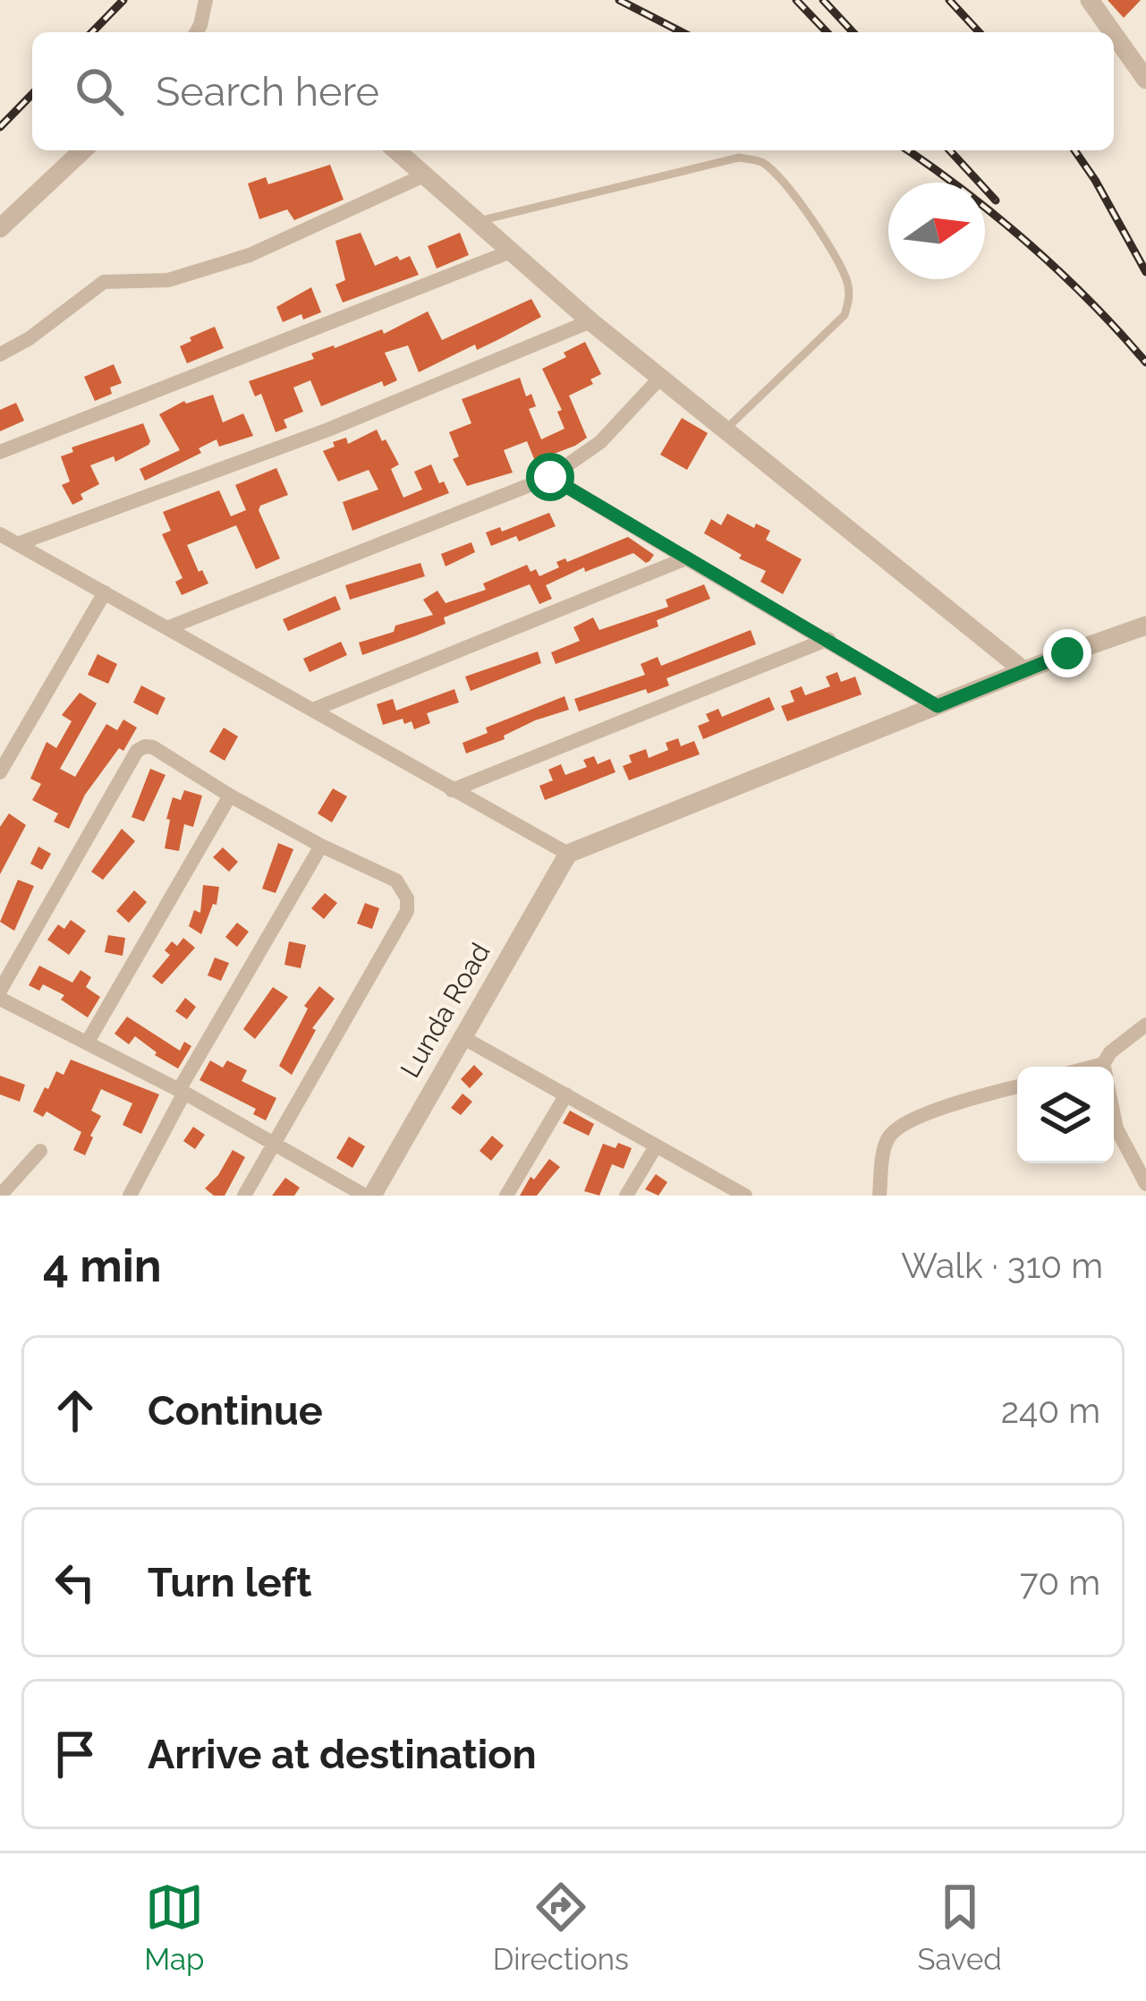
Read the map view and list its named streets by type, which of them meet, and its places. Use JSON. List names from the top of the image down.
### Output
{
  "streets": {
    "street": ["Lunda Road"]
  },
  "north": "right",
  "page": {
    "search": "Search here",
    "heading": ["4 min", "Walk · 310 m"],
    "list": [
      ["Continue", "240 m"],
      ["Turn left", "70 m"],
      "Arrive at destination"
    ],
    "nav": ["Map", "Directions", "Saved"]
  }
}
